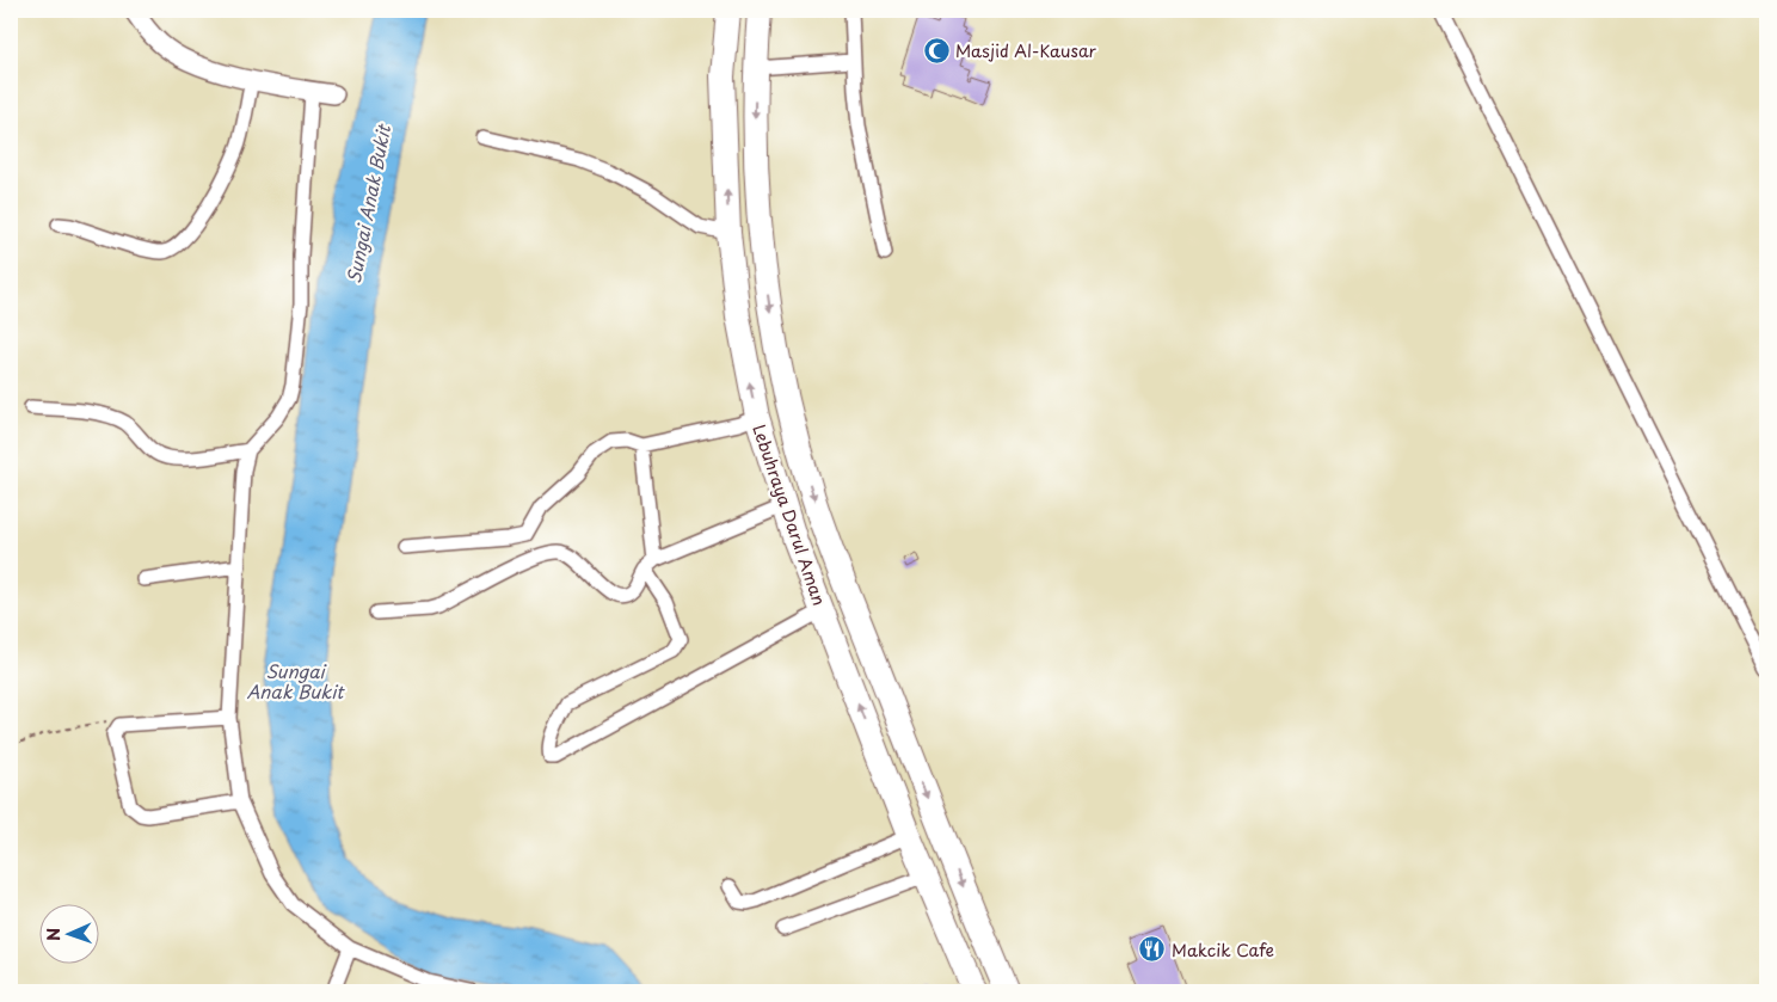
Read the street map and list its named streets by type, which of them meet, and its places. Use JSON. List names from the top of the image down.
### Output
{
  "streets": {
    "highway": ["Lebuhraya Darul Aman"]
  },
  "water": ["Sungai Anak Bukit"],
  "places": {
    "mosque": ["Masjid Al-Kausar"],
    "restaurant": ["Makcik Cafe"]
  },
  "north": "left"
}
